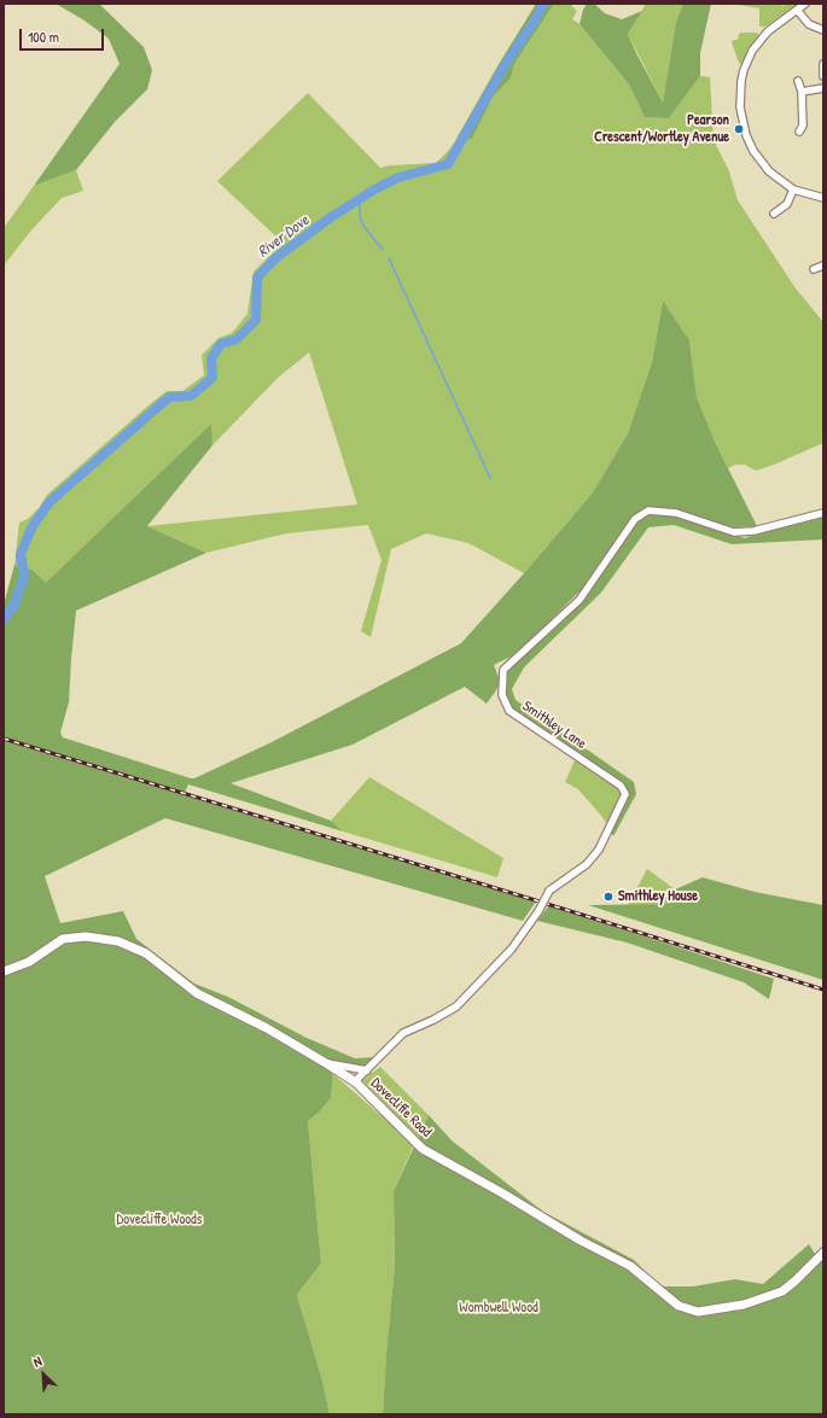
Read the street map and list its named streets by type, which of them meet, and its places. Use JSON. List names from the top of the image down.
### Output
{
  "streets": {
    "street": ["Smithley Lane", "Dovecliffe Road"]
  },
  "crossings": [
    ["Smithley Lane", "Dovecliffe Road"]
  ],
  "water": ["River Dove"],
  "parks": ["Dovecliffe Woods", "Wombwell Wood"],
  "places": ["Pearson Crescent/Wortley Avenue", "Smithley House"],
  "scale_bar": "100 m",
  "north": "top left"
}
